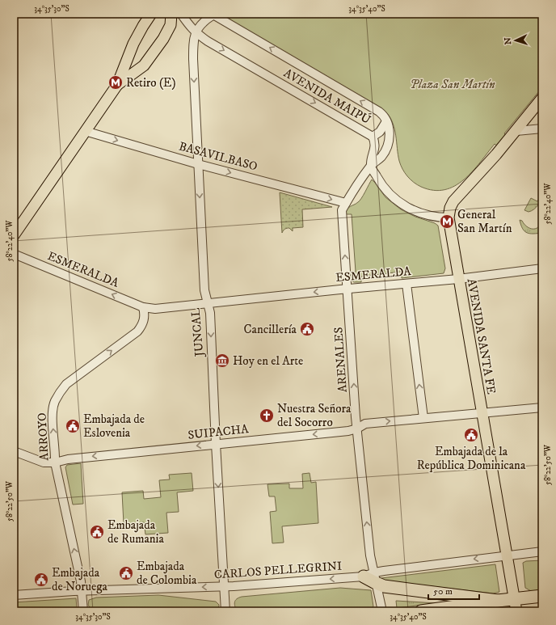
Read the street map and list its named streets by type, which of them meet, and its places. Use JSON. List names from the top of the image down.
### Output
{
  "streets": {
    "main road": ["AVENIDA SANTA FE"],
    "street": [
      "AVENIDA MAIPÚ",
      "BASAVILBASO",
      "ESMERALDA",
      "JUNCAL",
      "ARENALES",
      "SUIPACHA",
      "ARROYO",
      "CARLOS PELLEGRINI"
    ]
  },
  "crossings": [
    ["AVENIDA MAIPÚ", "JUNCAL"],
    ["AVENIDA MAIPÚ", "ARENALES"],
    ["BASAVILBASO", "JUNCAL"],
    ["BASAVILBASO", "ARENALES"],
    ["ESMERALDA", "JUNCAL"],
    ["ESMERALDA", "AVENIDA SANTA FE"],
    ["ESMERALDA", "ARENALES"],
    ["ESMERALDA", "ARROYO"],
    ["JUNCAL", "SUIPACHA"],
    ["JUNCAL", "CARLOS PELLEGRINI"],
    ["AVENIDA SANTA FE", "SUIPACHA"],
    ["AVENIDA SANTA FE", "CARLOS PELLEGRINI"],
    ["ARENALES", "SUIPACHA"],
    ["ARENALES", "CARLOS PELLEGRINI"],
    ["SUIPACHA", "ARROYO"],
    ["ARROYO", "CARLOS PELLEGRINI"]
  ],
  "one_way": [
    "BASAVILBASO",
    "ESMERALDA",
    "JUNCAL",
    "ARROYO",
    "CARLOS PELLEGRINI"
  ],
  "parks": ["Plaza San Martín"],
  "places": {
    "metro station": ["Retiro (E)", "General San Martín"],
    "public building": [
      "Cancillería",
      "Embajada de Eslovenia",
      "Embajada de la República Dominicana",
      "Embajada de Rumania",
      "Embajada de Colombia",
      "Embajada de Noruega"
    ],
    "museum": ["Hoy en el Arte"],
    "church": ["Nuestra Señora del Socorro"]
  },
  "scale_bar": "50 m",
  "north": "left",
  "coordinates": [
    "34°35'30\"S",
    "34°35'40\"S",
    "58°22'40\"W",
    "58°22'50\"W"
  ]
}
